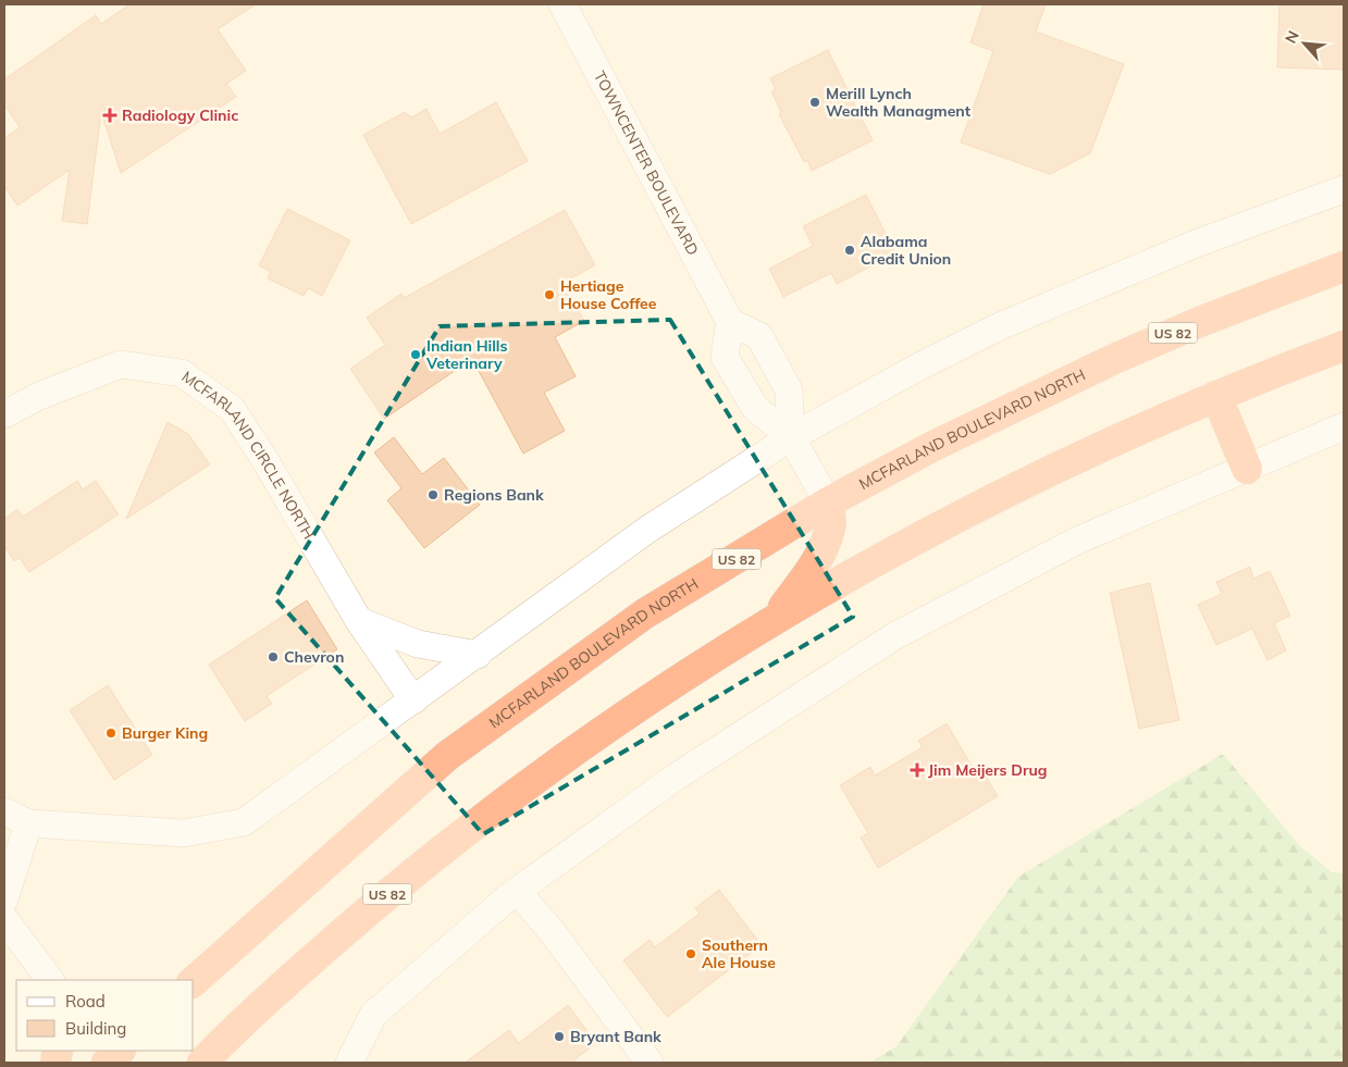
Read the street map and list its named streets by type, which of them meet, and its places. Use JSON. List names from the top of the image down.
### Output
{
  "streets": {
    "highway": ["US 82", "MCFARLAND BOULEVARD NORTH"],
    "street": ["TOWNCENTER BOULEVARD", "MCFARLAND CIRCLE NORTH"]
  },
  "places": {
    "other": [
      "Merill Lynch Wealth Managment",
      "Alabama Credit Union",
      "Hertiage House Coffee",
      "Indian Hills Veterinary",
      "Regions Bank",
      "Chevron",
      "Burger King",
      "Southern Ale House",
      "Bryant Bank"
    ],
    "health": ["Radiology Clinic", "Jim Meijers Drug"]
  },
  "legend": ["Road", "Building"],
  "north": "top left"
}
